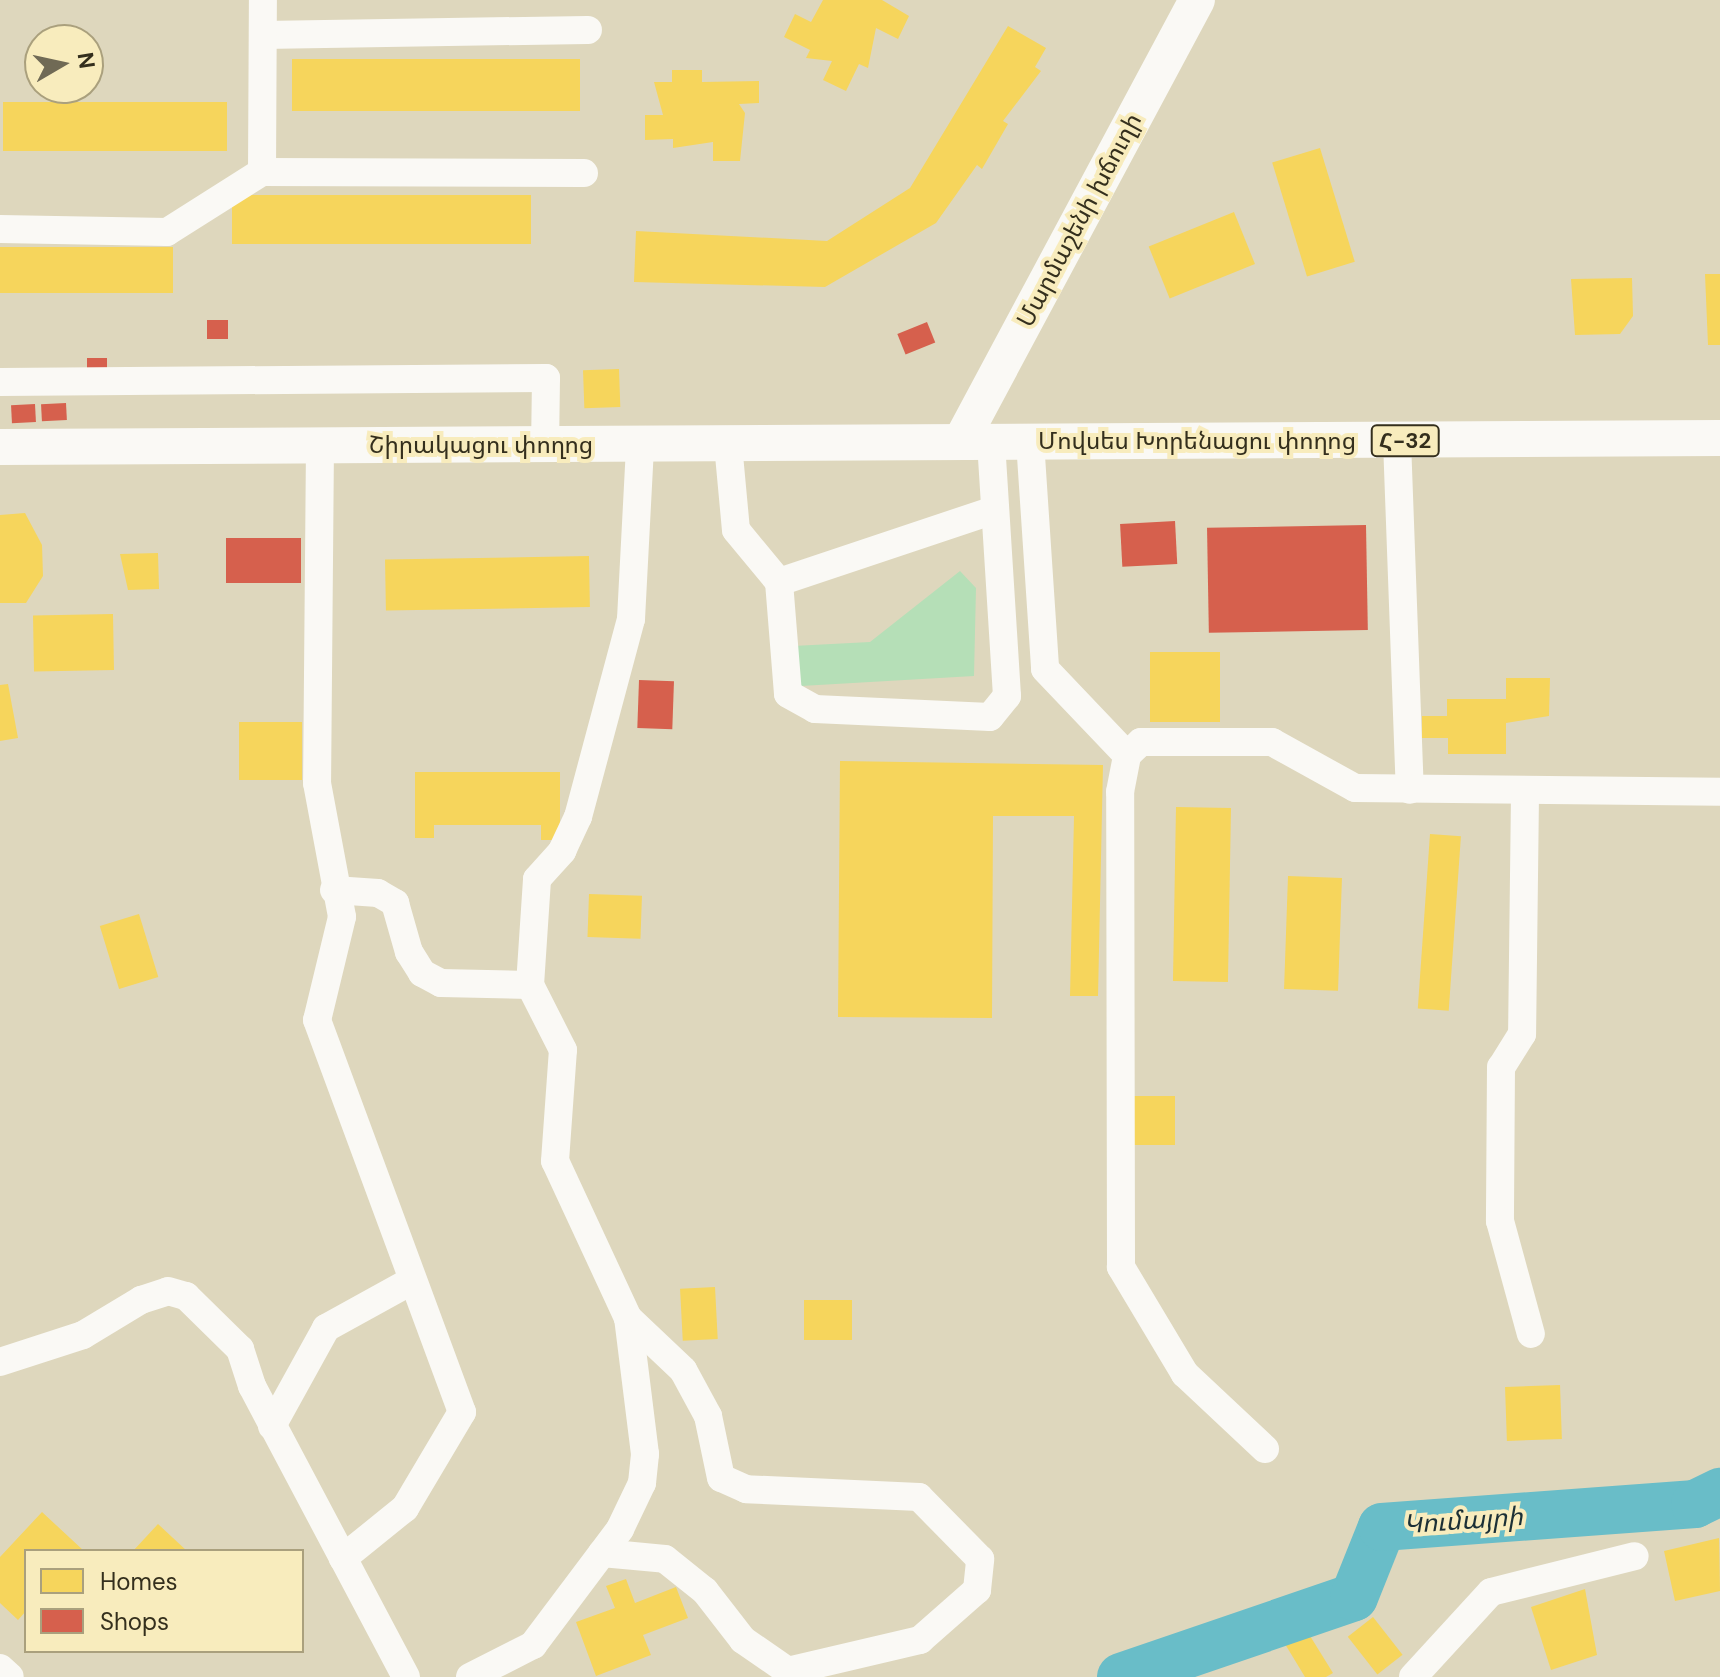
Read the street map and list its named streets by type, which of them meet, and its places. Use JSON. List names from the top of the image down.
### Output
{
  "streets": {
    "main road": [
      "Մարմաշենի խճուղի",
      "Մովսես Խորենացու փողոց",
      "Հ-32",
      "Շիրակացու փողոց"
    ]
  },
  "crossings": [
    ["Մարմաշենի խճուղի", "Մովսես Խորենացու փողոց"],
    ["Մարմաշենի խճուղի", "Շիրակացու փողոց"],
    ["Մովսես Խորենացու փողոց", "Շիրակացու փողոց"]
  ],
  "water": ["Կումայրի"],
  "legend": ["Homes", "Shops"],
  "north": "right"
}
